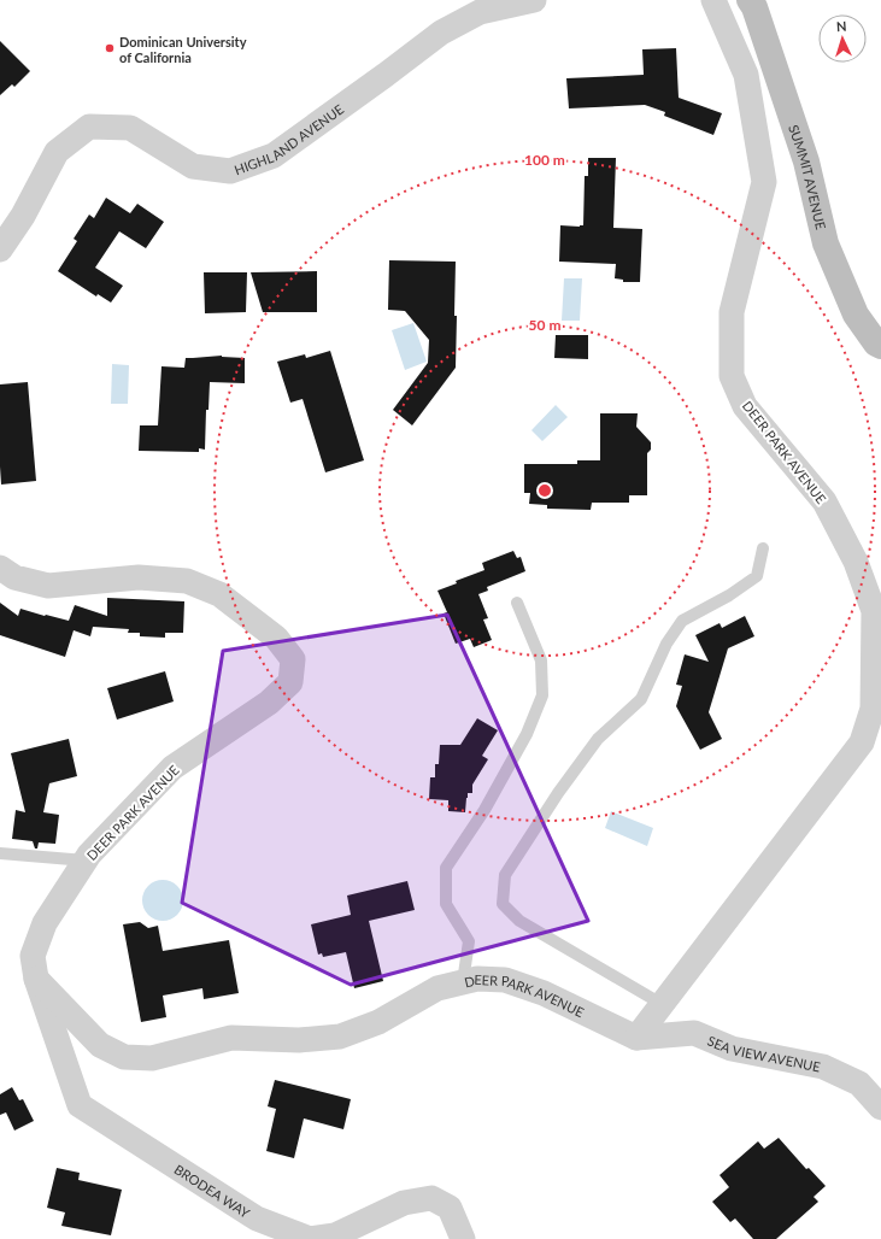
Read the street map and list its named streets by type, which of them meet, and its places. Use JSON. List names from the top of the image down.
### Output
{
  "streets": {
    "street": [
      "HIGHLAND AVENUE",
      "SUMMIT AVENUE",
      "DEER PARK AVENUE",
      "SEA VIEW AVENUE",
      "BRODEA WAY"
    ]
  },
  "crossings": [
    ["DEER PARK AVENUE", "SEA VIEW AVENUE"],
    ["DEER PARK AVENUE", "BRODEA WAY"]
  ],
  "places": ["Dominican University of California"],
  "north": "top",
  "rings": ["100 m", "50 m"]
}
